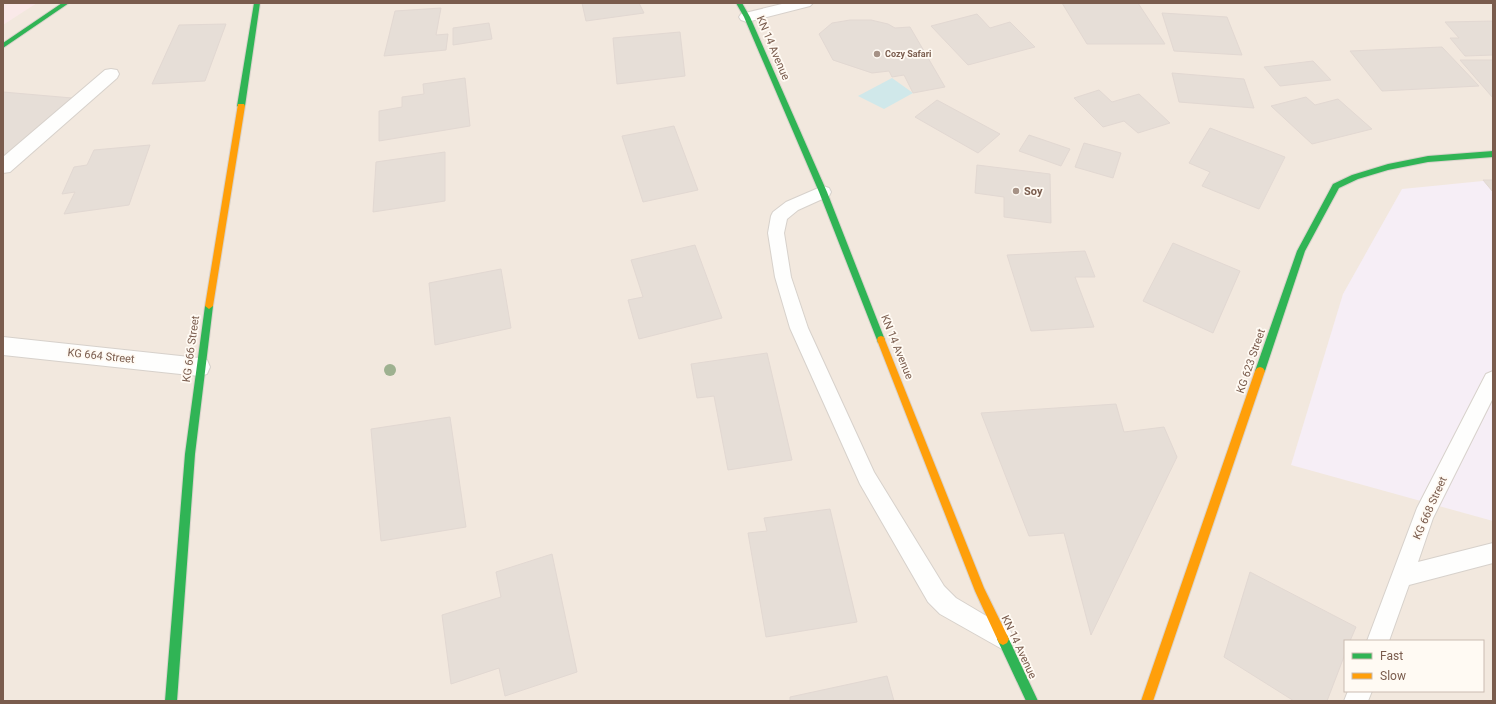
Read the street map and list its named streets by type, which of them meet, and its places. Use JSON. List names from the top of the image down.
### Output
{
  "streets": {
    "street": [
      "KN 14 Avenue",
      "KG 666 Street",
      "KG 664 Street",
      "KG 623 Street"
    ],
    "lane": ["KG 668 Street"]
  },
  "crossings": [
    ["KG 666 Street", "KG 664 Street"]
  ],
  "places": ["Cozy Safari", "Soy"],
  "legend": ["Fast", "Slow"]
}
